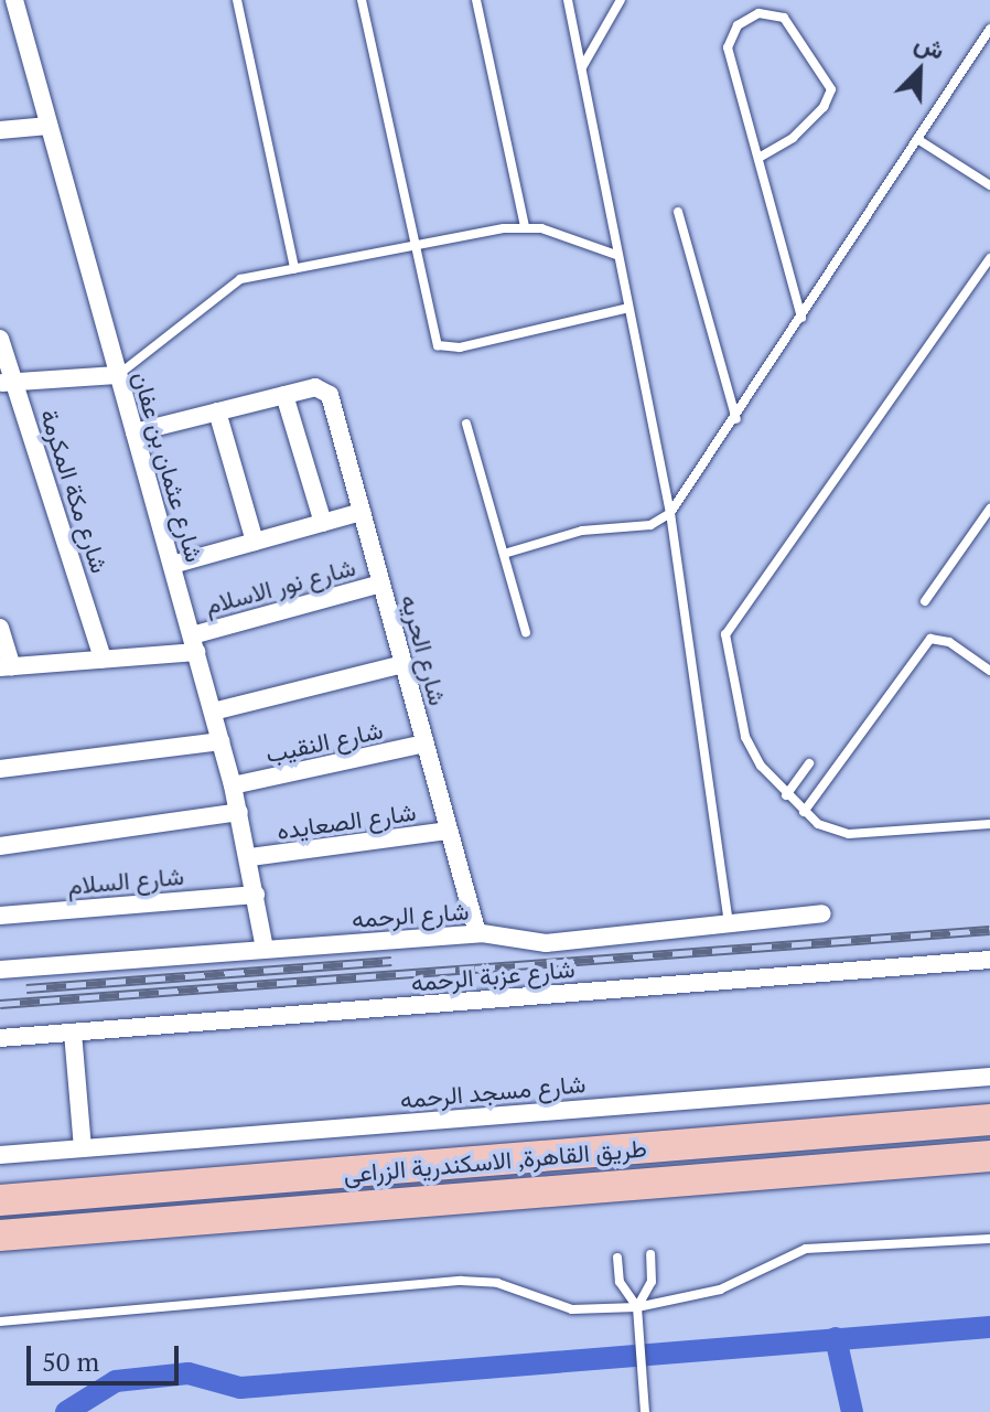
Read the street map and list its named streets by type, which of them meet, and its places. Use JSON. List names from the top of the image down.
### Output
{
  "streets": {
    "highway": ["طريق القاهرة, الاسكندرية الزراعى"],
    "street": [
      "شارع عثمان بن عفان",
      "شارع مكة المكرمة",
      "شارع نور الاسلام",
      "شارع الحريه",
      "شارع النقيب",
      "شارع الصعايده",
      "شارع السلام",
      "شارع الرحمه",
      "شارع عزبة الرحمه",
      "شارع مسجد الرحمه"
    ]
  },
  "crossings": [
    ["شارع عثمان بن عفان", "شارع نور الاسلام"],
    ["شارع عثمان بن عفان", "شارع النقيب"],
    ["شارع عثمان بن عفان", "شارع الصعايده"],
    ["شارع عثمان بن عفان", "شارع السلام"],
    ["شارع عثمان بن عفان", "شارع الرحمه"],
    ["شارع مكة المكرمة", "شارع نور الاسلام"],
    ["شارع نور الاسلام", "شارع الحريه"],
    ["شارع الحريه", "شارع النقيب"],
    ["شارع الحريه", "شارع الصعايده"],
    ["شارع الحريه", "شارع الرحمه"]
  ],
  "scale_bar": "50 m",
  "north": "top right"
}
